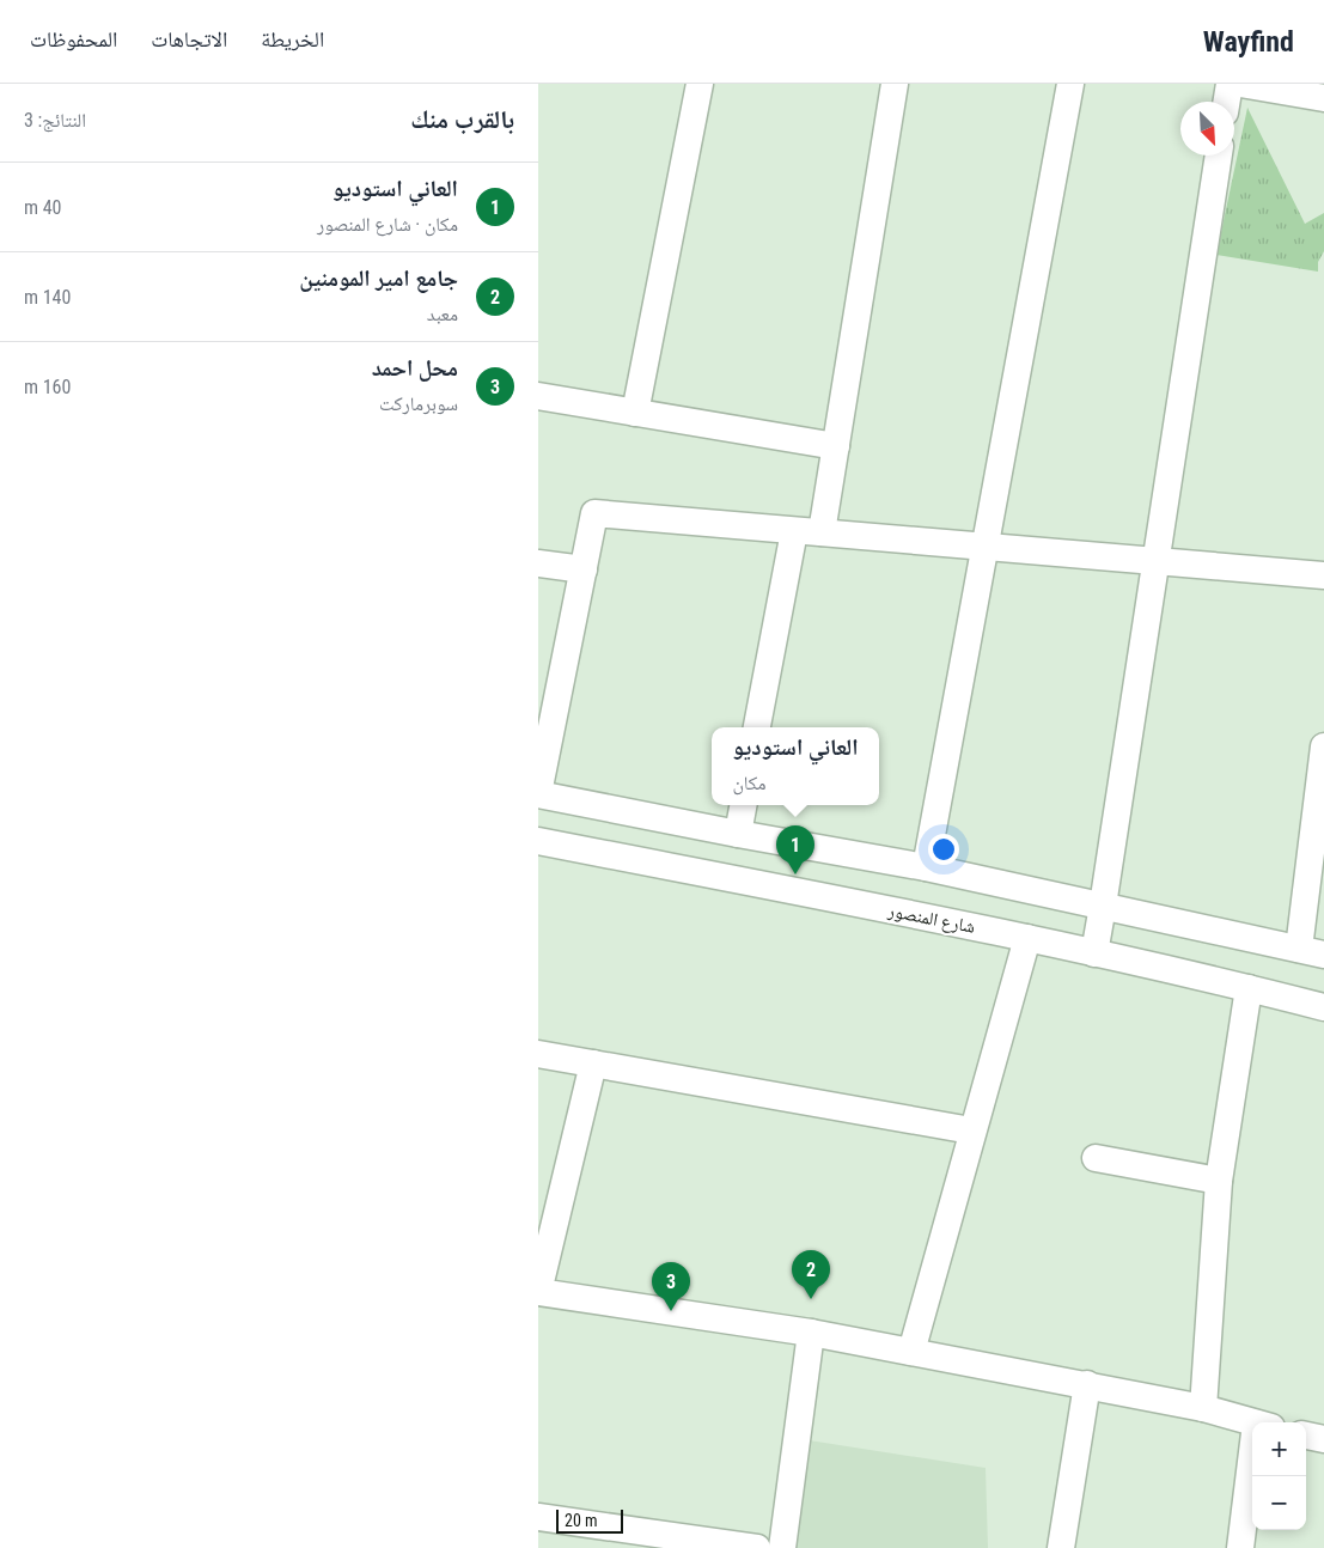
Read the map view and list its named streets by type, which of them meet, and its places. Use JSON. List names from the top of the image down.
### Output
{
  "streets": {
    "street": ["شارع المنصور"]
  },
  "scale_bar": "20 m",
  "north": "bottom right",
  "page": {
    "header": "Wayfind",
    "nav": ["الخريطة", "الاتجاهات", "المحفوظات"],
    "heading": ["بالقرب منك", "النتائج: 3"],
    "list": [
      {
        "mark": "1",
        "name": "العاني استوديو",
        "note": "مكان · شارع المنصور",
        "value": "40 m"
      },
      {
        "mark": "2",
        "name": "جامع امير المومنين",
        "note": "معبد",
        "value": "140 m"
      },
      {
        "mark": "3",
        "name": "محل احمد",
        "note": "سوبرماركت",
        "value": "160 m"
      }
    ],
    "popup": ["العاني استوديو", "مكان"],
    "pins": ["1", "2", "3"],
    "map_buttons": ["+", "−"],
    "scale": "20 m"
  }
}
